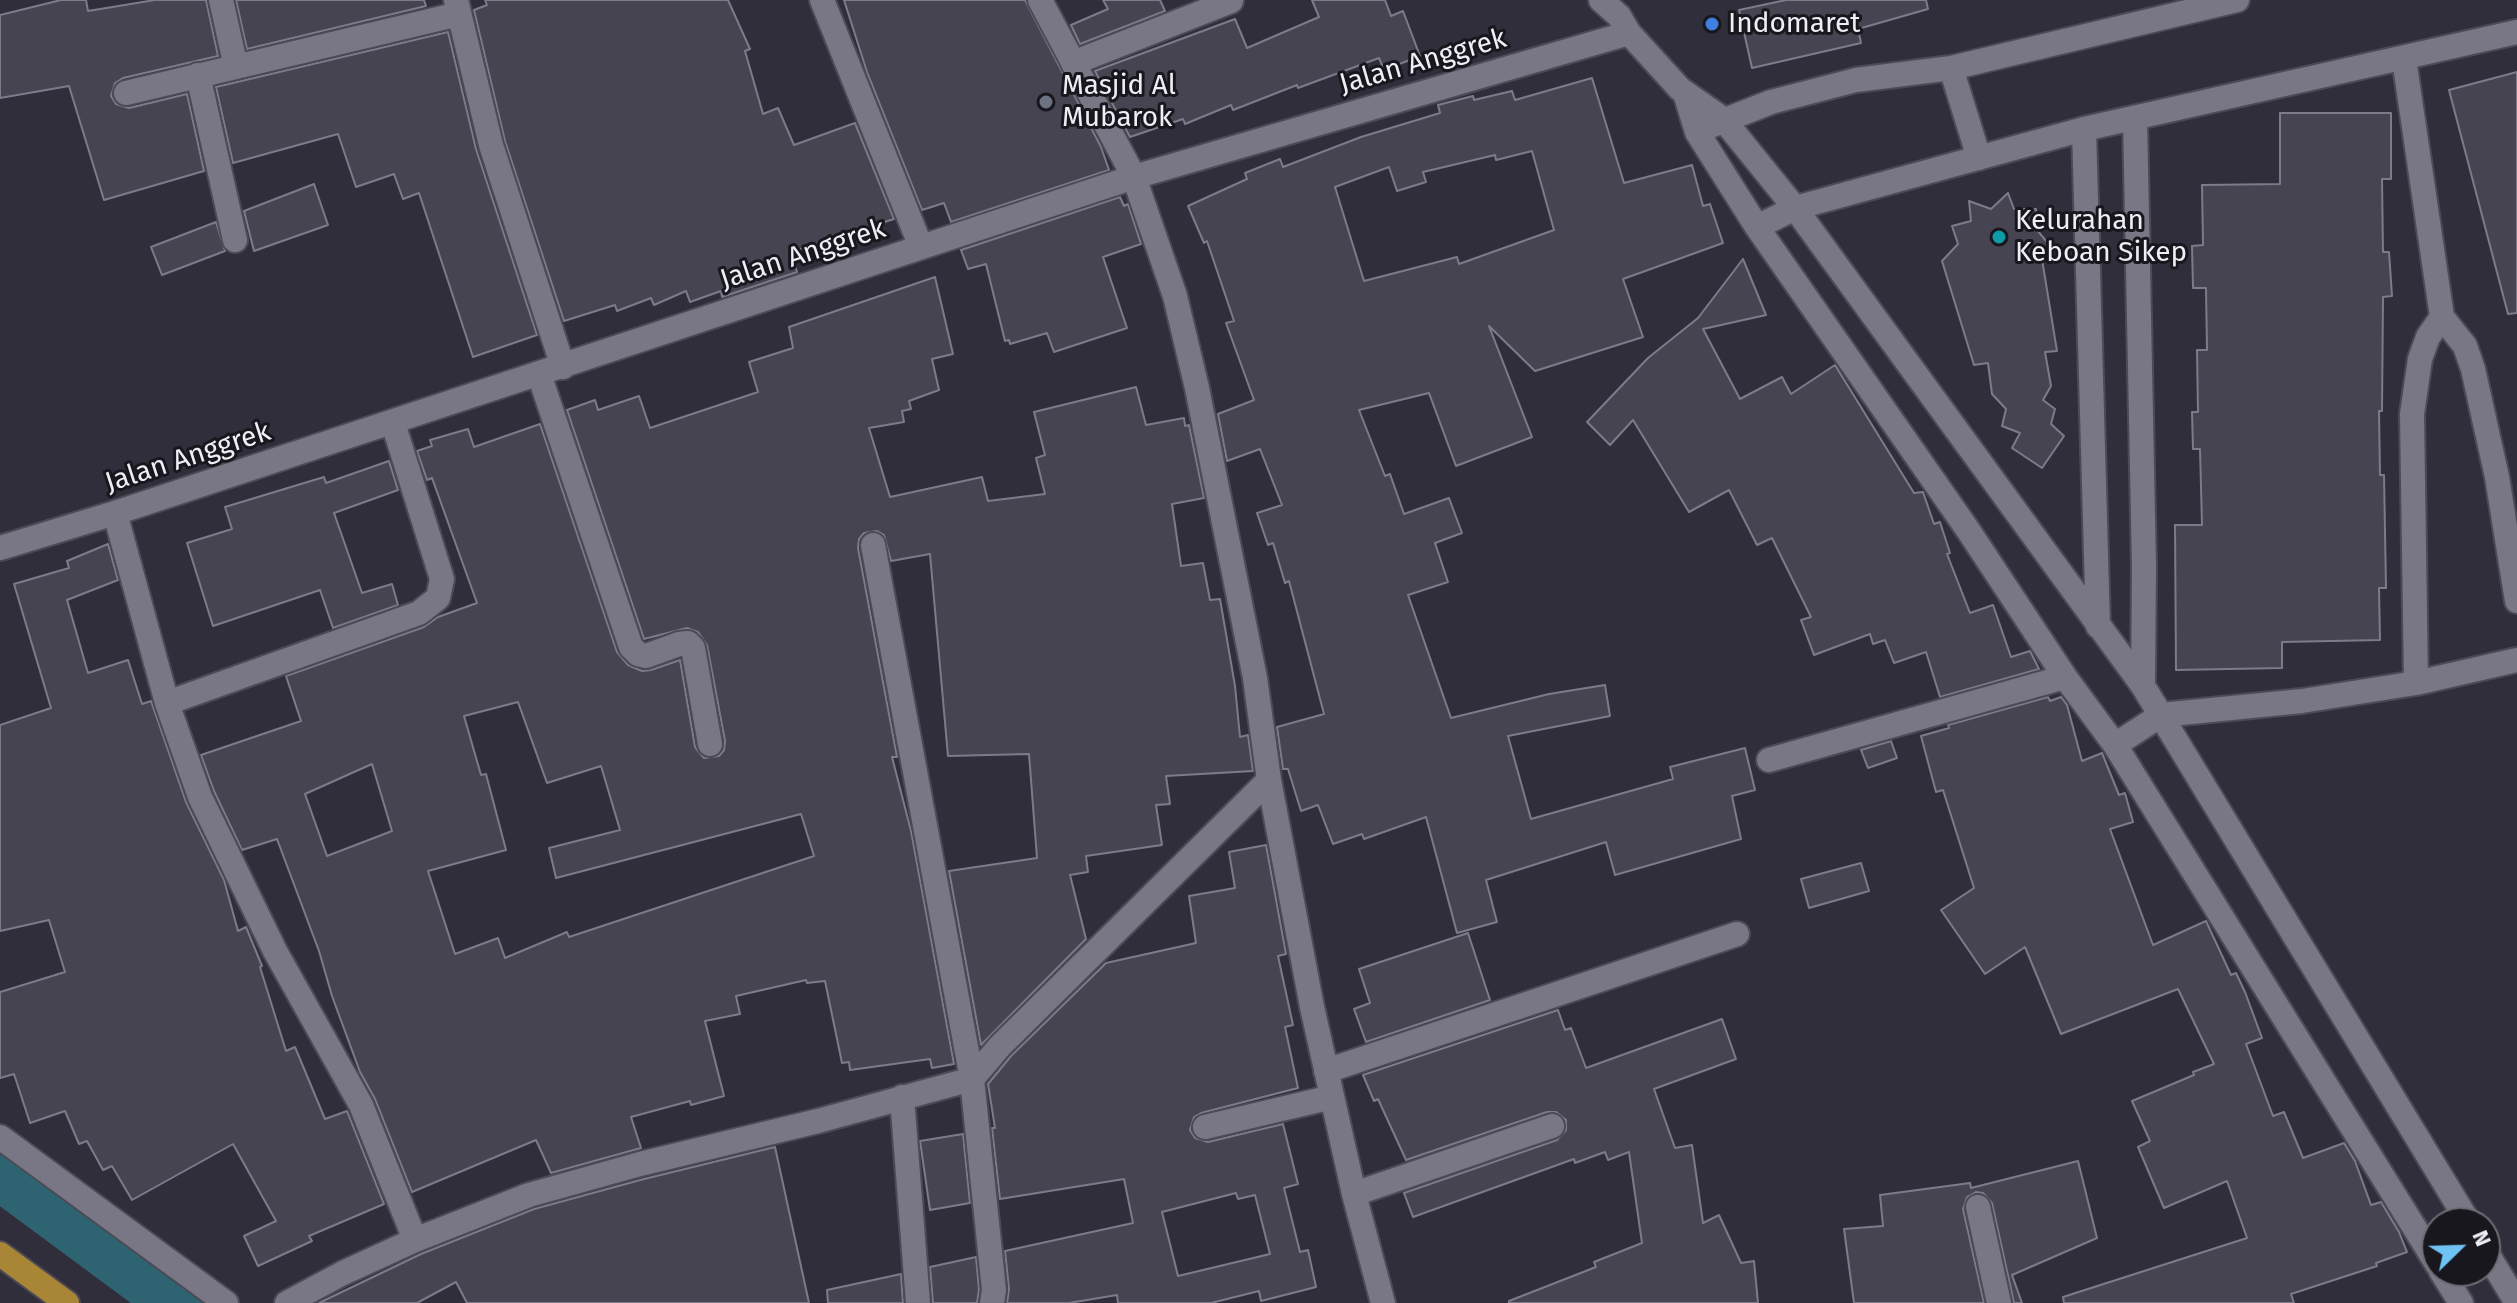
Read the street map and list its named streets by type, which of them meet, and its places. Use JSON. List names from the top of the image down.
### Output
{
  "streets": {
    "street": ["Jalan Anggrek"]
  },
  "places": ["Indomaret", "Masjid Al Mubarok", "Kelurahan Keboan Sikep"],
  "north": "top right"
}
